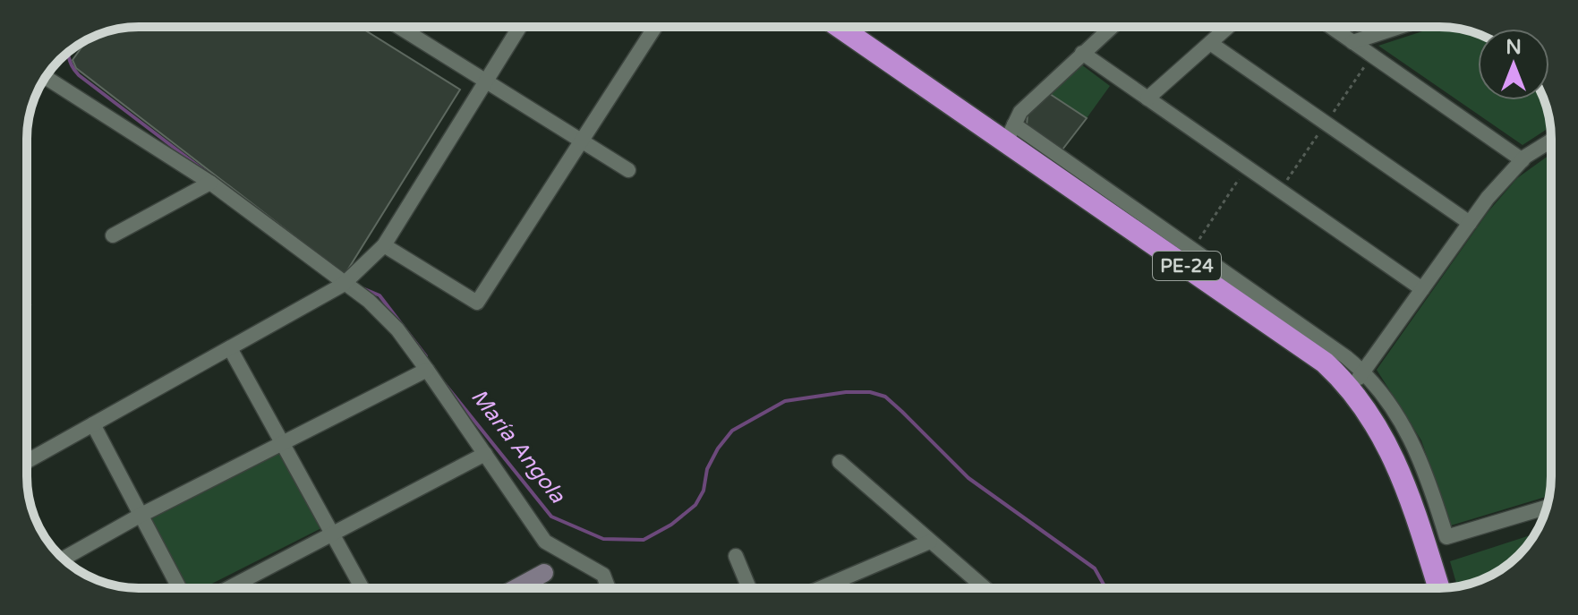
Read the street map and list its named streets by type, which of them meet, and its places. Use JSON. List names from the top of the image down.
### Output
{
  "streets": {
    "highway": ["PE-24"]
  },
  "water": ["María Angola"],
  "north": "top"
}
